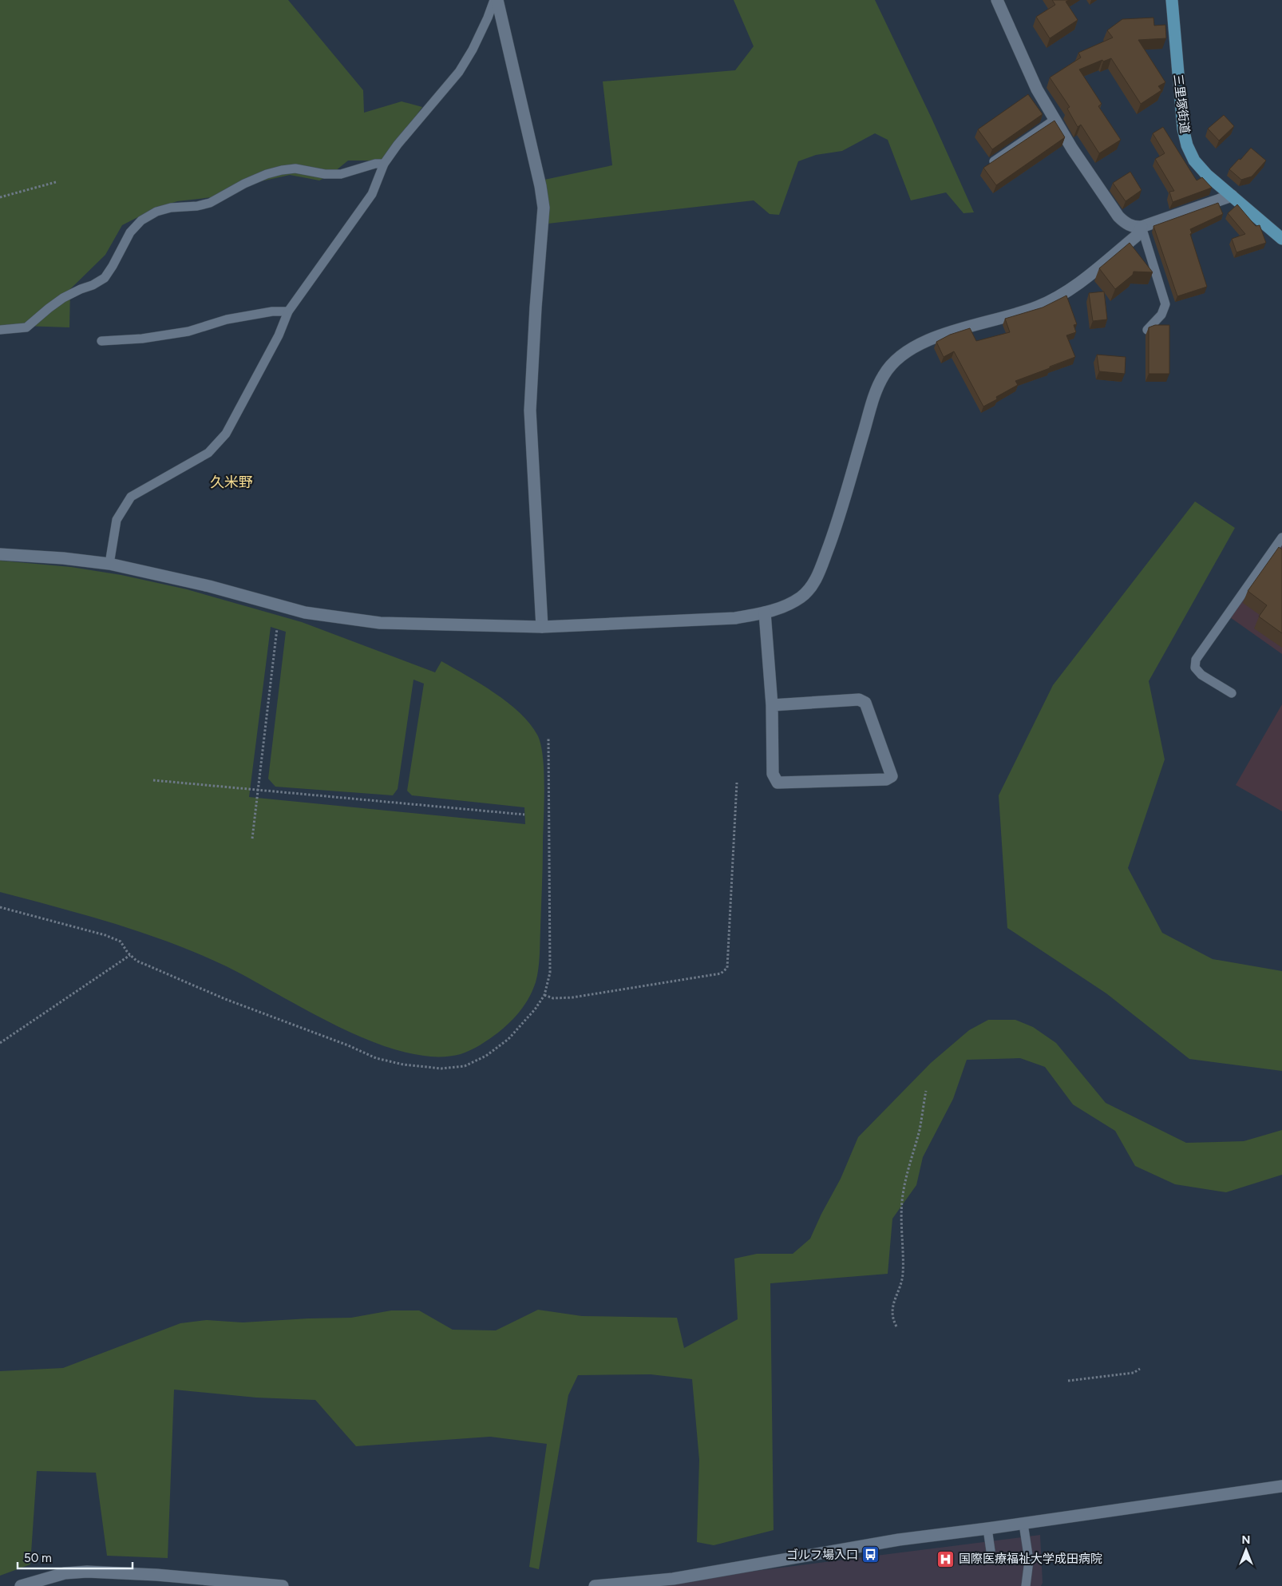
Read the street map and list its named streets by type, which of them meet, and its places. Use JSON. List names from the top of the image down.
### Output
{
  "streets": {
    "main road": ["三里塚街道"]
  },
  "districts": ["久米野"],
  "places": {
    "bus stop": ["ゴルフ場入口"],
    "hospital": ["国際医療福祉大学成田病院"]
  },
  "scale_bar": "50 m",
  "north": "top"
}
